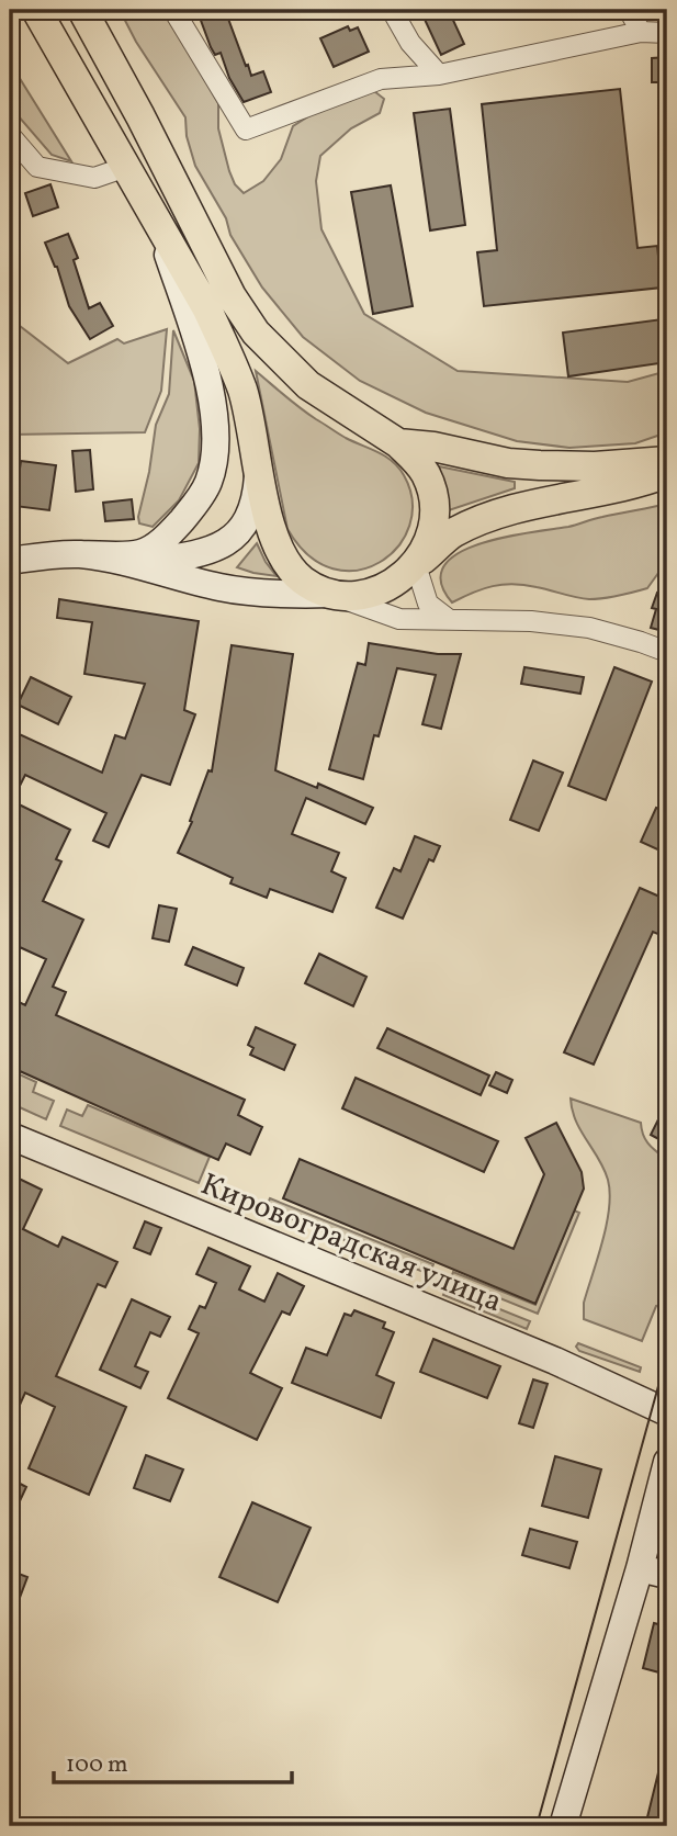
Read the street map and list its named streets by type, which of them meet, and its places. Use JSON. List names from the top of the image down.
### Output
{
  "streets": {
    "main road": ["Кировоградская улица"]
  },
  "scale_bar": "100 m"
}
